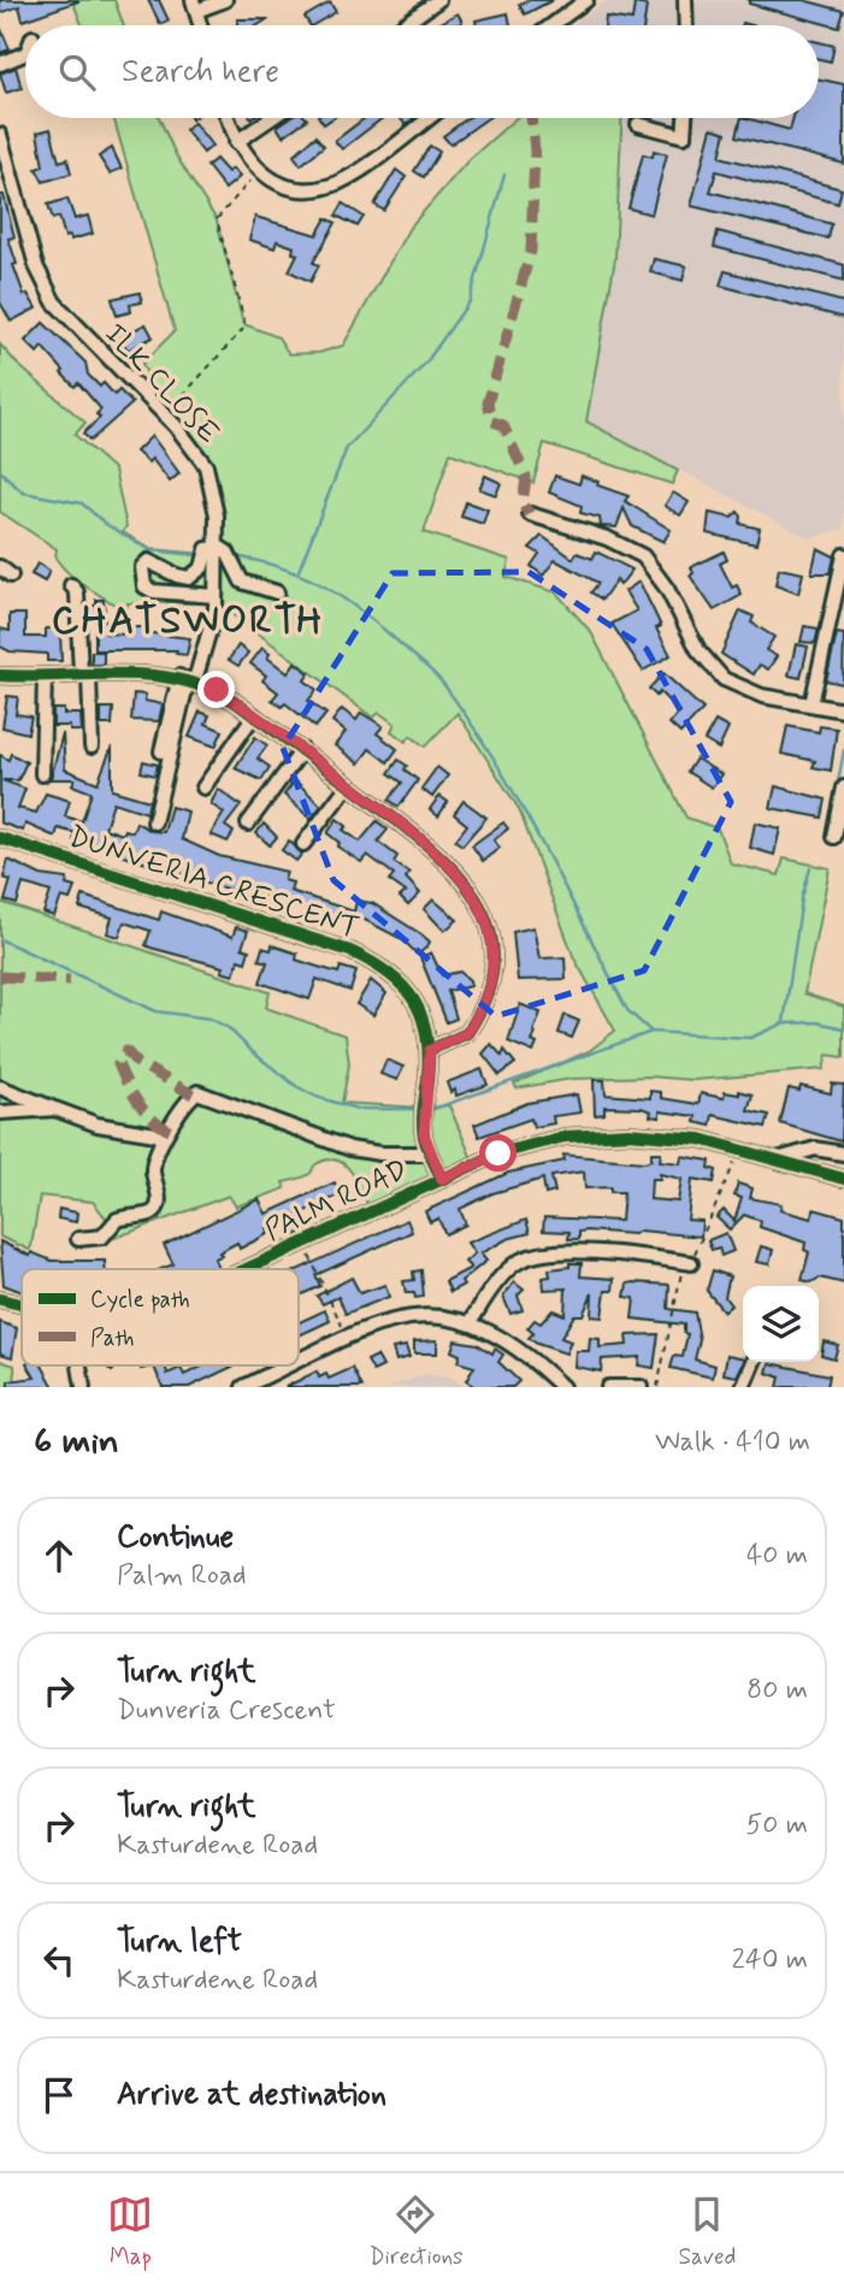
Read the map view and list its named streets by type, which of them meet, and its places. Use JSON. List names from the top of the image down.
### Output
{
  "streets": {
    "street": ["ILK CLOSE", "DUNVERIA CRESCENT", "PALM ROAD"]
  },
  "crossings": [
    ["DUNVERIA CRESCENT", "PALM ROAD"]
  ],
  "districts": ["CHATSWORTH"],
  "legend": ["Cycle path", "Path"],
  "page": {
    "search": "Search here",
    "heading": ["6 min", "Walk · 410 m"],
    "list": [
      ["Continue", "Palm Road", "40 m"],
      ["Turn right", "Dunveria Crescent", "80 m"],
      ["Turn right", "Kasturdene Road", "50 m"],
      ["Turn left", "Kasturdene Road", "240 m"],
      "Arrive at destination"
    ],
    "nav": ["Map", "Directions", "Saved"]
  }
}
